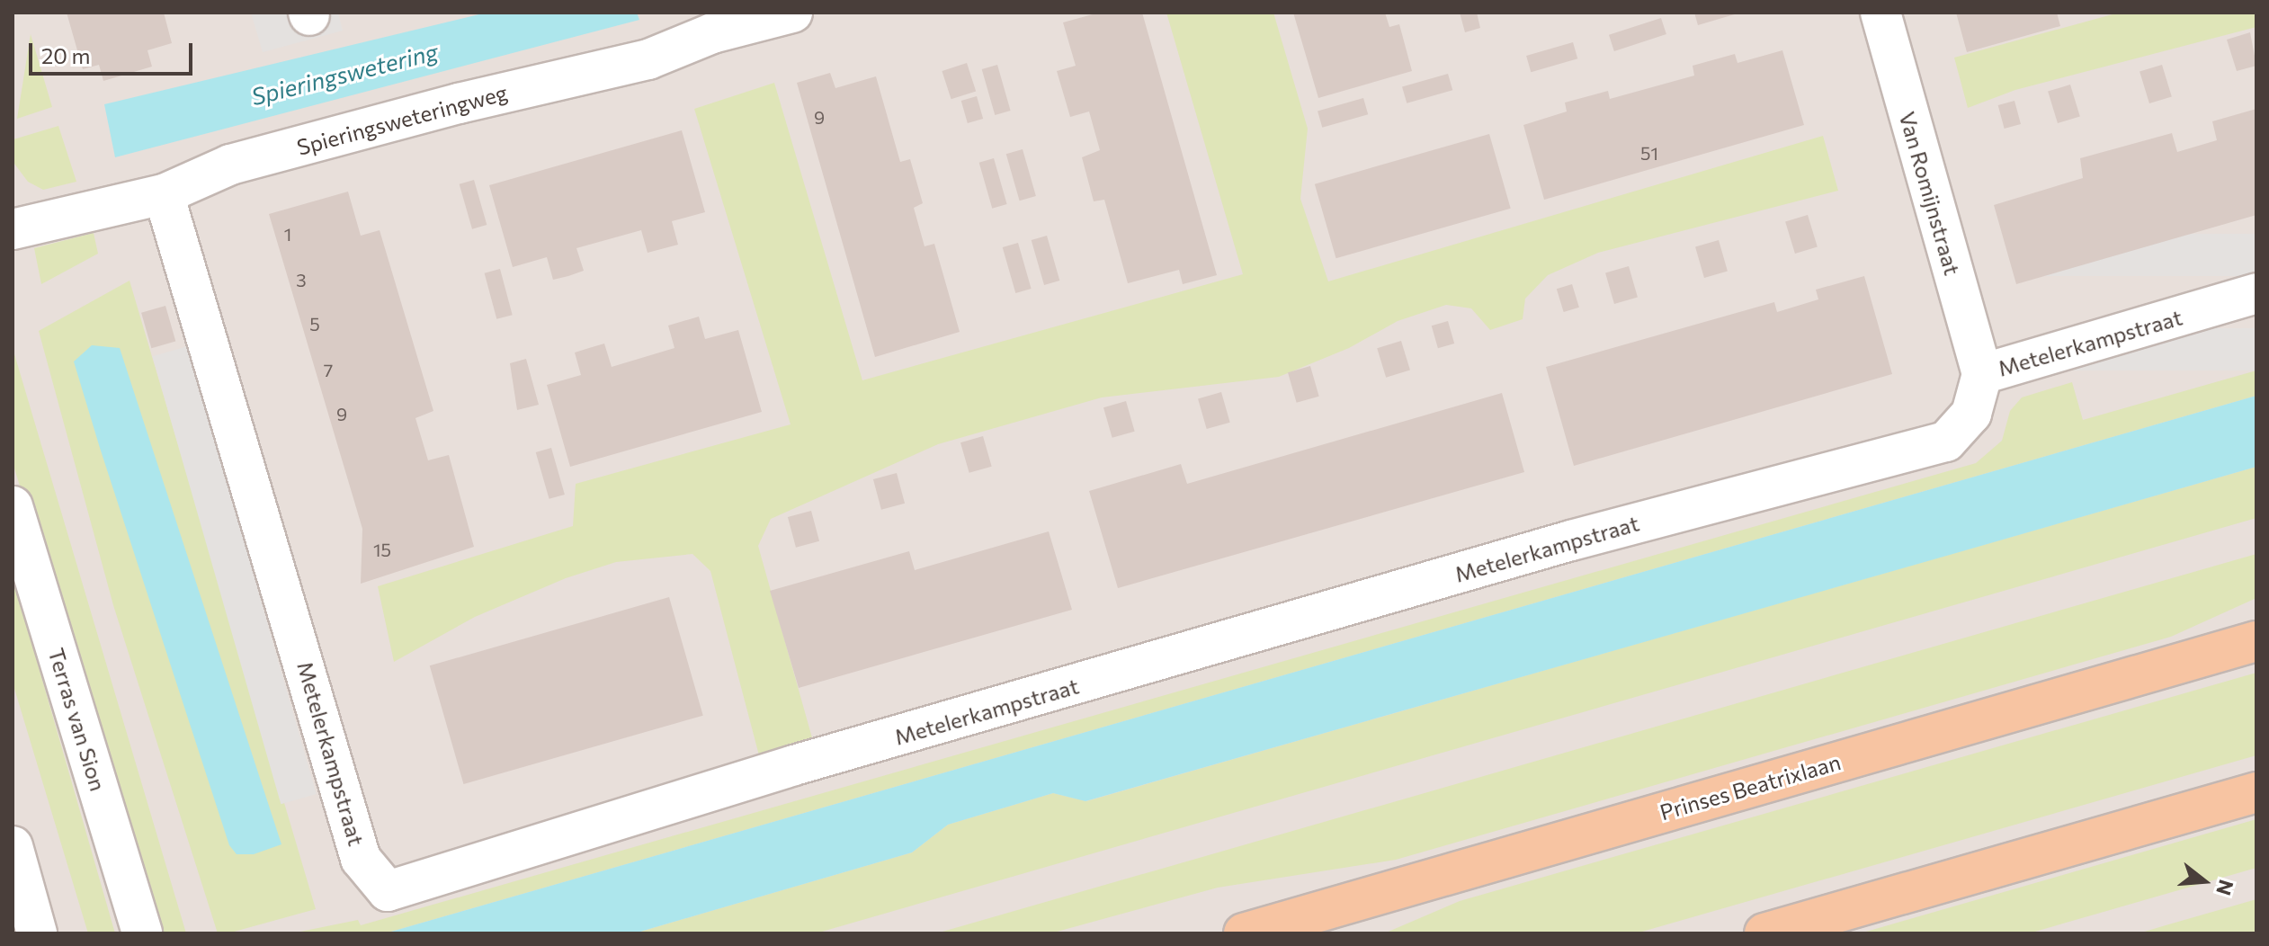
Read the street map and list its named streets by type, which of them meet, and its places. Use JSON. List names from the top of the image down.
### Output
{
  "streets": {
    "main road": ["Prinses Beatrixlaan"],
    "street": [
      "Spieringsweteringweg",
      "Van Romijnstraat",
      "Metelerkampstraat",
      "Terras van Sion"
    ]
  },
  "crossings": [
    ["Spieringsweteringweg", "Metelerkampstraat"],
    ["Van Romijnstraat", "Metelerkampstraat"]
  ],
  "water": ["Spieringswetering"],
  "house_numbers": [
    "9",
    "51",
    "1",
    "3",
    "5",
    "7",
    "9",
    "15"
  ],
  "scale_bar": "20 m",
  "north": "right"
}
